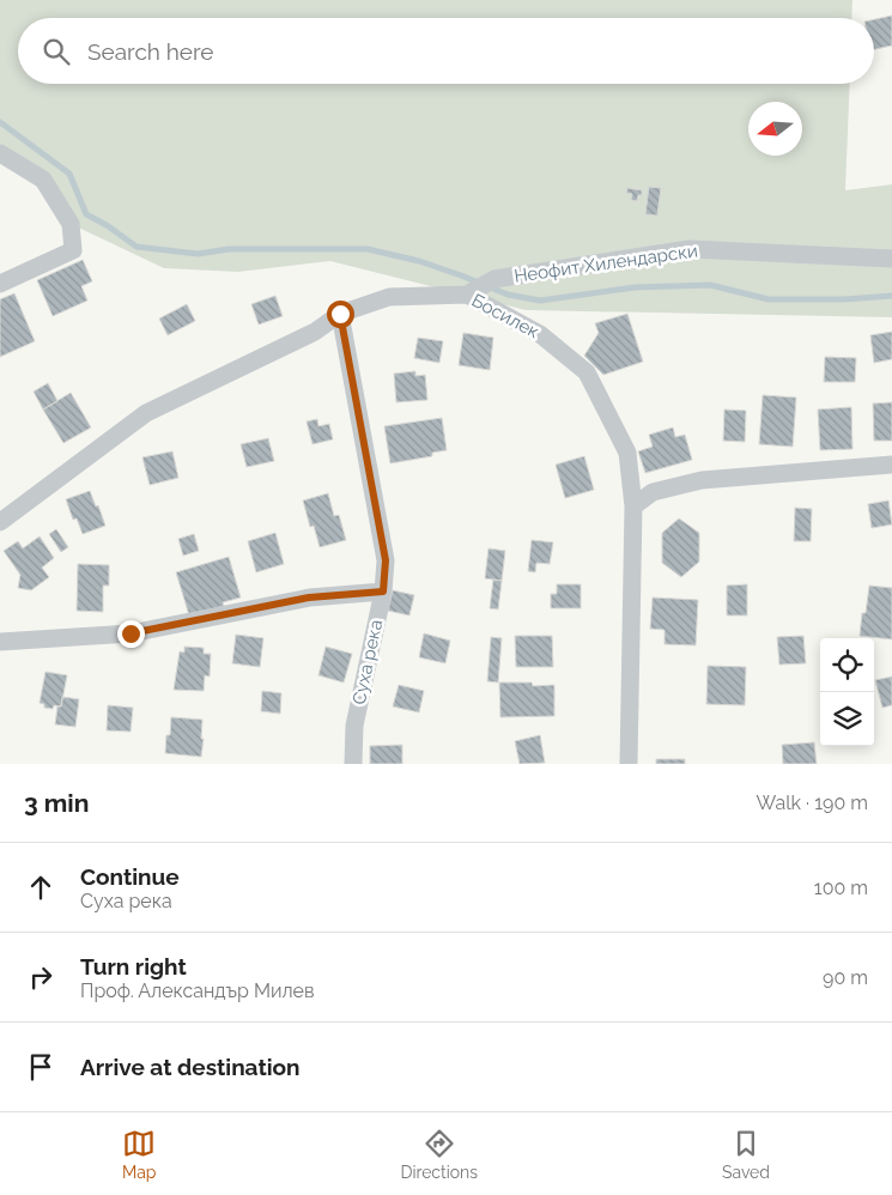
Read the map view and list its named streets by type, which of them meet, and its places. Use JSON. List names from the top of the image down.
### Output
{
  "streets": {
    "street": ["Неофит Хилендарски", "Босилек", "Суха река"]
  },
  "crossings": [
    ["Неофит Хилендарски", "Босилек"],
    ["Босилек", "Суха река"]
  ],
  "north": "left",
  "page": {
    "search": "Search here",
    "heading": ["3 min", "Walk · 190 m"],
    "list": [
      ["Continue", "Суха река", "100 m"],
      ["Turn right", "Проф. Александър Милев", "90 m"],
      "Arrive at destination"
    ],
    "nav": ["Map", "Directions", "Saved"]
  }
}
